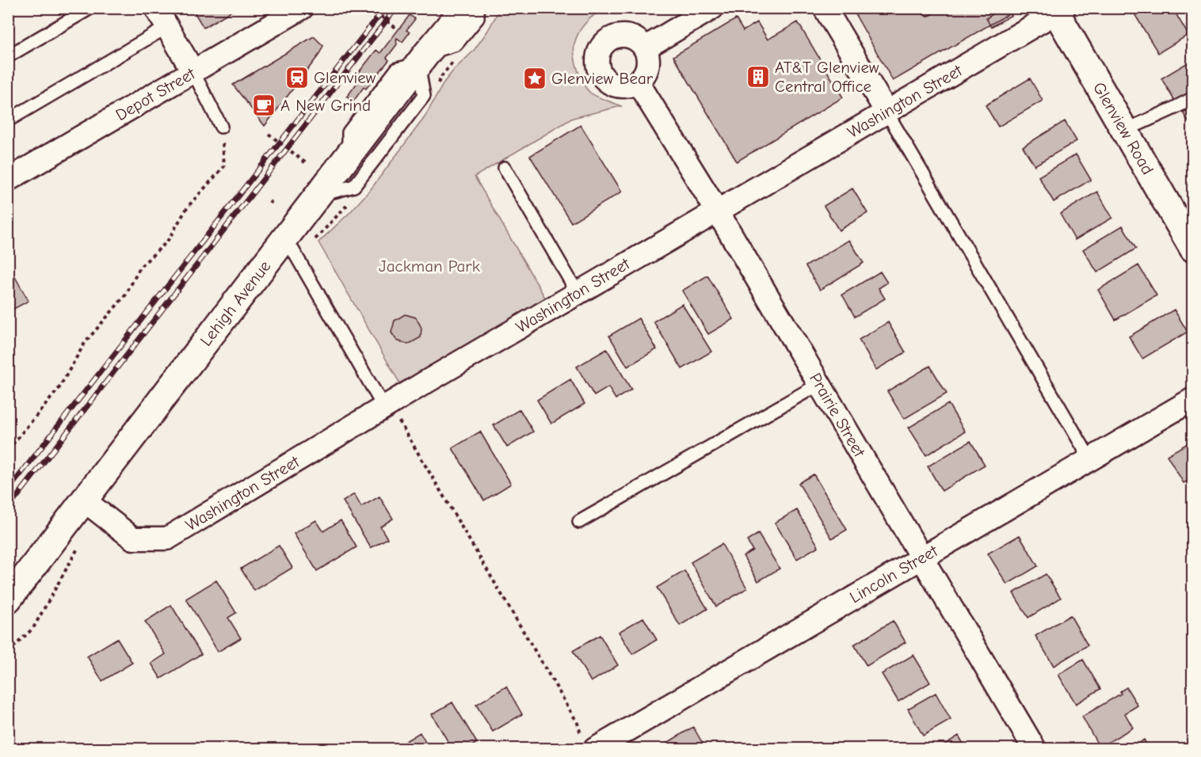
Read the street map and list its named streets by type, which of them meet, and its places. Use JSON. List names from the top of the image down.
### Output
{
  "streets": {
    "street": [
      "Depot Street",
      "Washington Street",
      "Glenview Road",
      "Lehigh Avenue",
      "Prairie Street",
      "Lincoln Street"
    ]
  },
  "crossings": [
    ["Washington Street", "Glenview Road"],
    ["Washington Street", "Lehigh Avenue"],
    ["Washington Street", "Prairie Street"],
    ["Prairie Street", "Lincoln Street"]
  ],
  "parks": ["Jackman Park"],
  "places": {
    "building": ["AT&T Glenview Central Office"],
    "station": ["Glenview"],
    "place": ["Glenview Bear"],
    "cafe": ["A New Grind"]
  }
}
